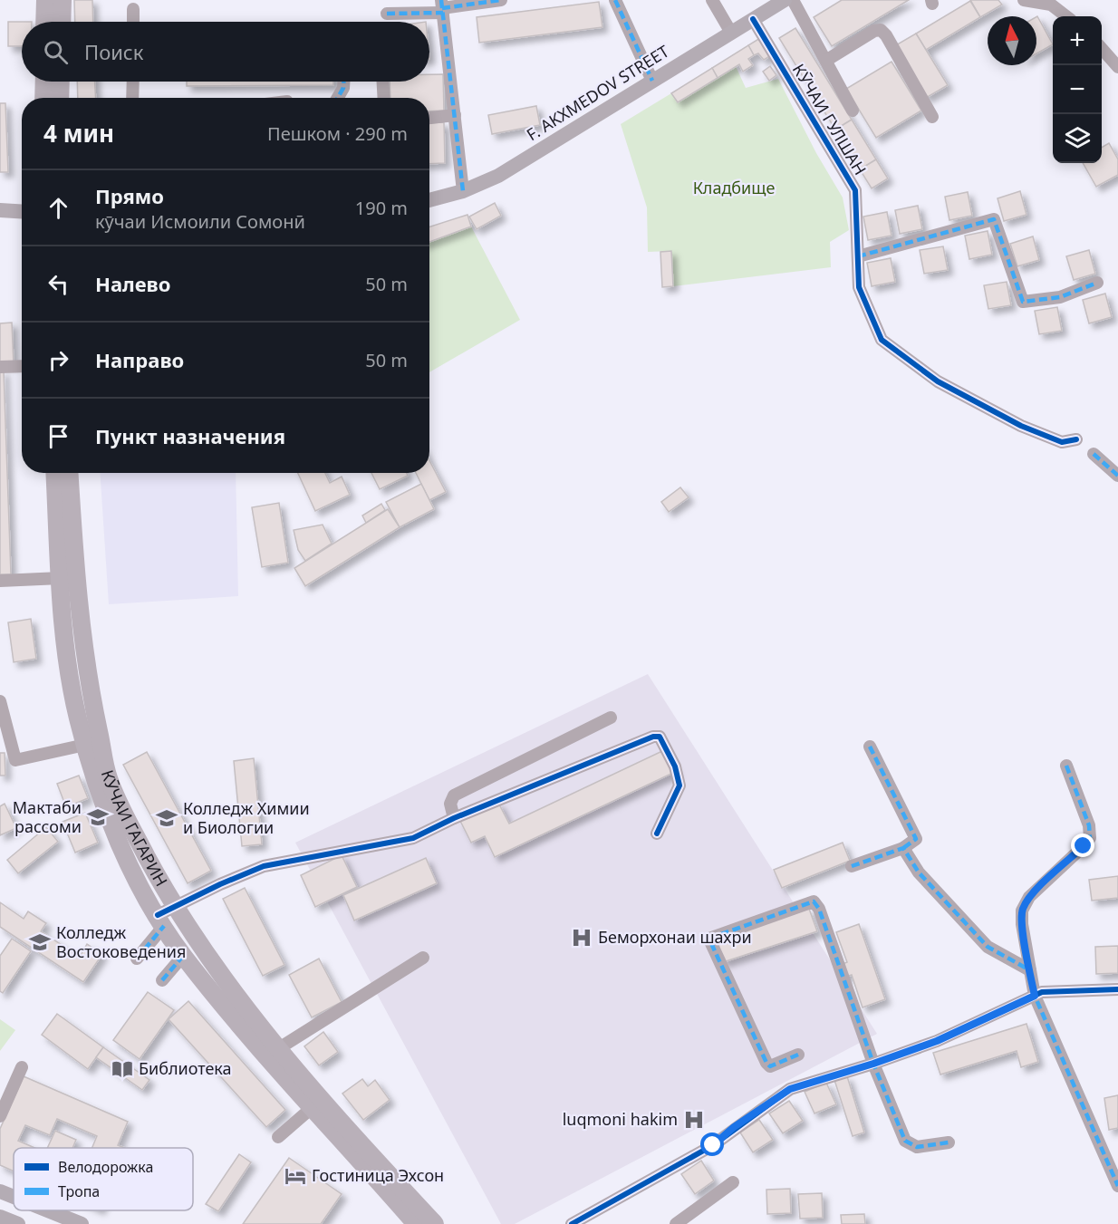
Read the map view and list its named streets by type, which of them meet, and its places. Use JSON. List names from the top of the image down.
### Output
{
  "streets": {
    "highway": ["КӮЧАИ ГАГАРИН"],
    "main road": ["F. AKXMEDOV STREET"],
    "street": ["КӮЧАИ ГУЛШАН"]
  },
  "crossings": [
    ["F. AKXMEDOV STREET", "КӮЧАИ ГУЛШАН"]
  ],
  "parks": ["Кладбище"],
  "places": {
    "school or university": ["Мактаби рассоми", "Колледж Химии и Биологии", "Колледж Востоковедения"],
    "hospital": ["Беморхонаи шахри", "luqmoni hakim"],
    "library": ["Библиотека"],
    "hotel": ["Гостиница Эхсон"]
  },
  "legend": ["Велодорожка", "Тропа"],
  "north": "top",
  "page": {
    "map_buttons": ["+", "−"],
    "search": "Поиск",
    "heading": ["4 мин", "Пешком · 290 m"],
    "list": [
      ["Прямо", "кӯчаи Исмоили Сомонӣ", "190 m"],
      ["Налево", "50 m"],
      ["Направо", "50 m"],
      "Пункт назначения"
    ]
  }
}
